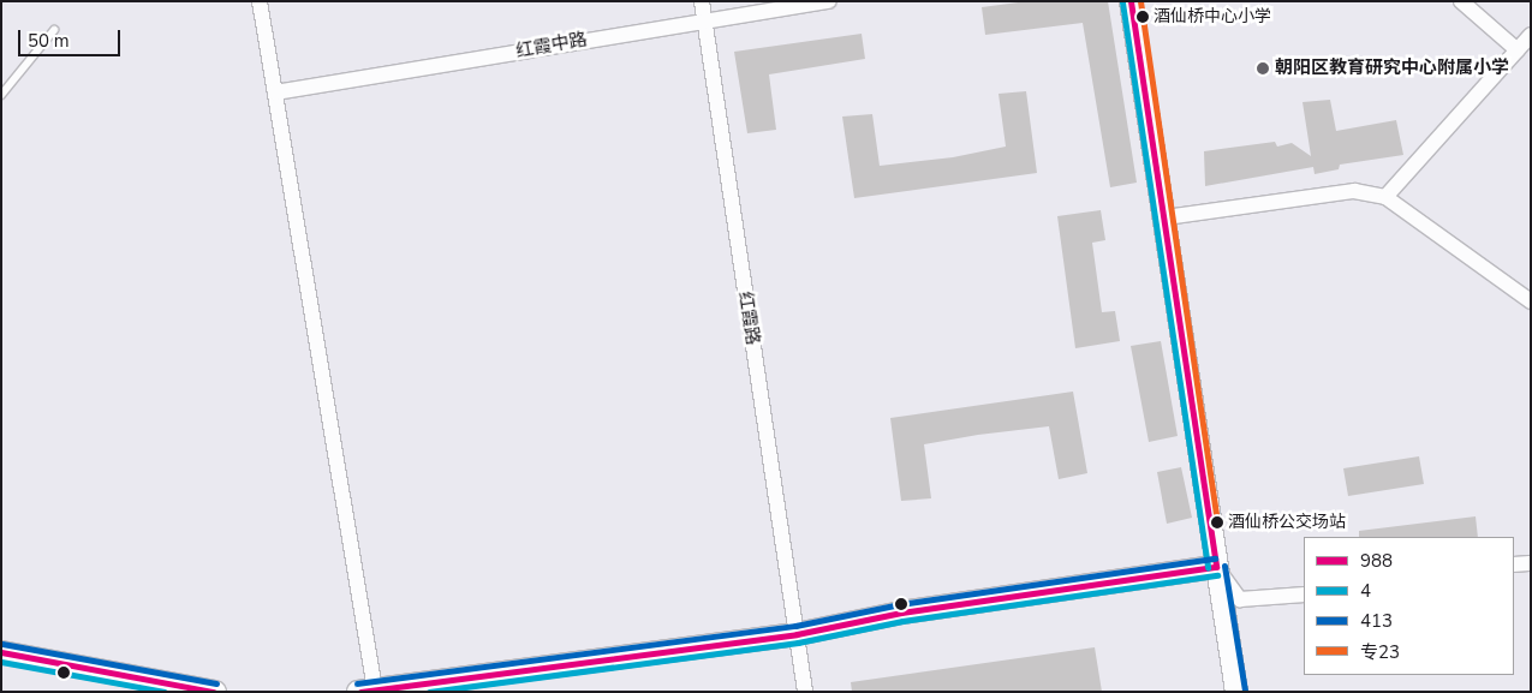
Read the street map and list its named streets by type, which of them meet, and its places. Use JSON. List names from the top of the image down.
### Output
{
  "streets": {
    "street": ["红霞中路", "红霞路"]
  },
  "crossings": [
    ["红霞中路", "红霞路"]
  ],
  "places": ["酒仙桥中心小学", "朝阳区教育研究中心附属小学", "酒仙桥公交场站"],
  "lines": [
    "transit line 988",
    "transit line 专23",
    "transit line 4",
    "transit line 413"
  ],
  "legend": [
    "988",
    "4",
    "413",
    "专23"
  ],
  "scale_bar": "50 m"
}
